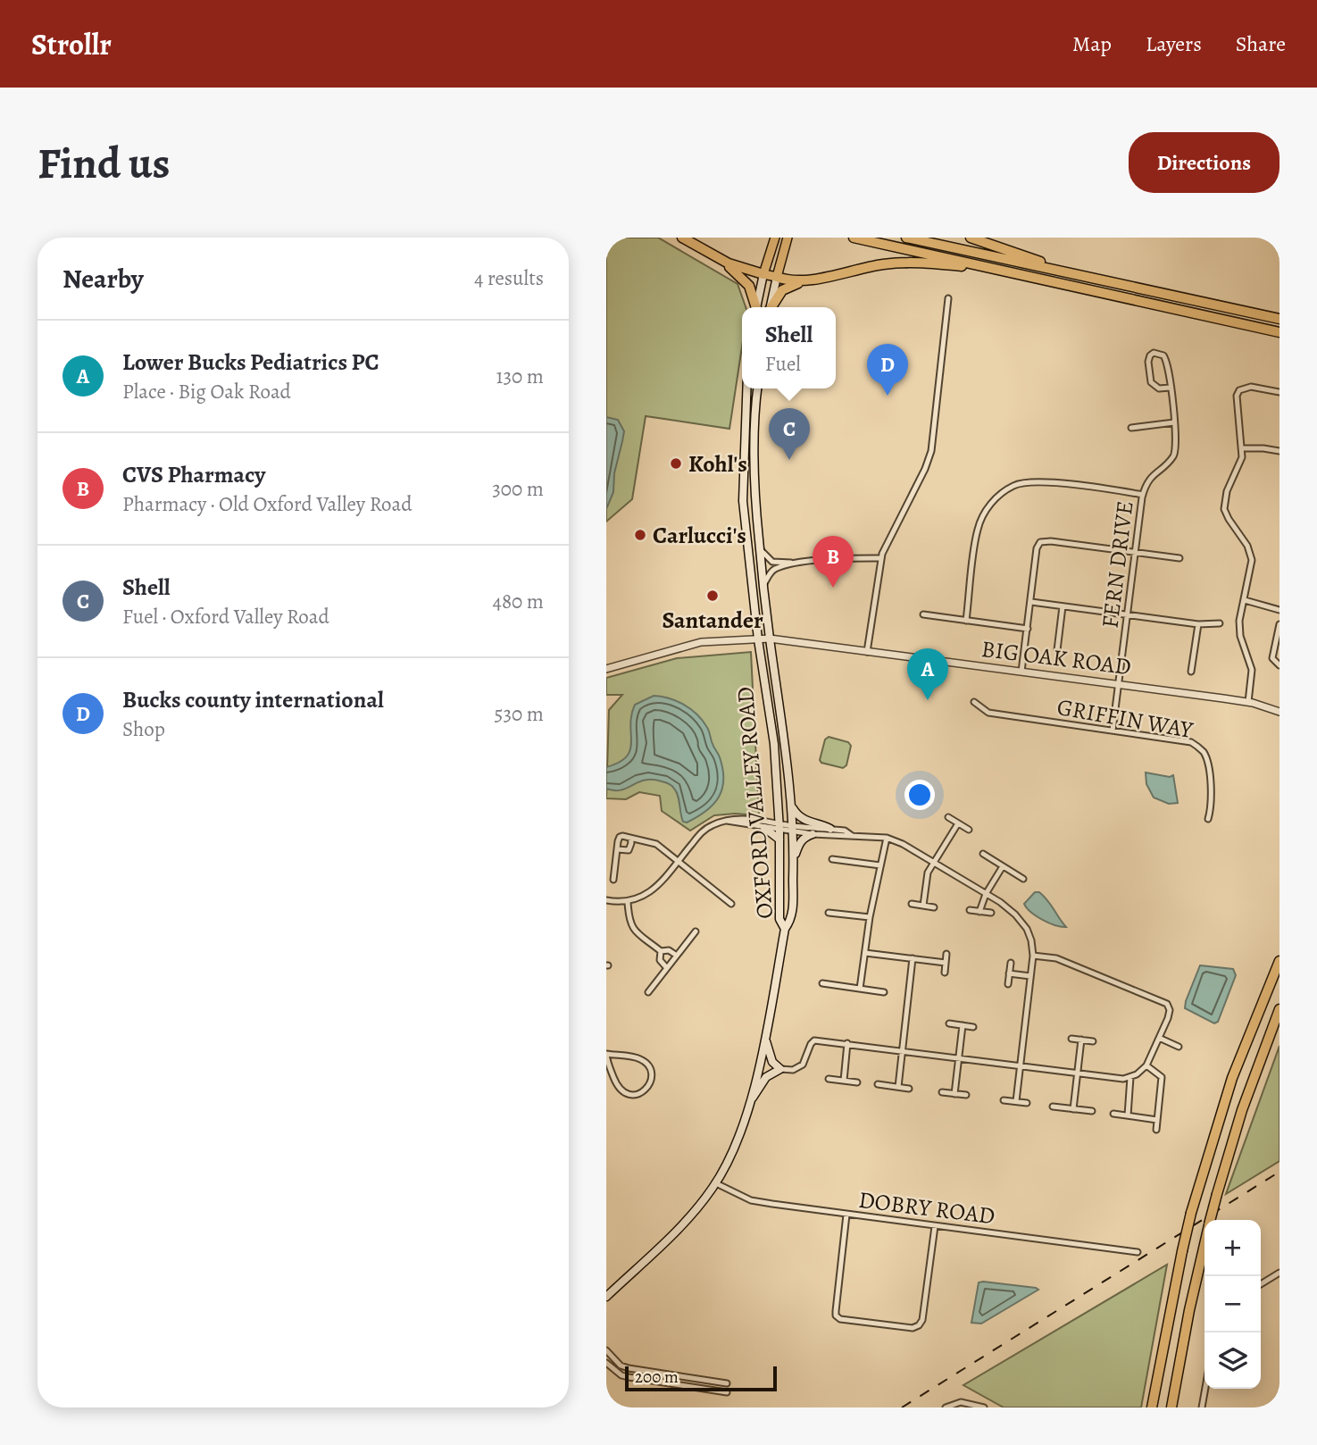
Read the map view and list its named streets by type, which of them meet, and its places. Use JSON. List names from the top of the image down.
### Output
{
  "streets": {
    "main road": ["OXFORD VALLEY ROAD"],
    "street": [
      "FERN DRIVE",
      "BIG OAK ROAD",
      "GRIFFIN WAY",
      "DOBRY ROAD"
    ]
  },
  "crossings": [
    ["FERN DRIVE", "BIG OAK ROAD"],
    ["FERN DRIVE", "GRIFFIN WAY"],
    ["BIG OAK ROAD", "OXFORD VALLEY ROAD"],
    ["OXFORD VALLEY ROAD", "DOBRY ROAD"]
  ],
  "places": ["Kohl's", "Carlucci's", "Santander"],
  "scale_bar": "200 m",
  "page": {
    "header": "Strollr",
    "nav": ["Map", "Layers", "Share"],
    "buttons": "Directions",
    "title": "Find us",
    "heading": ["Nearby", "4 results"],
    "popup": ["Shell", "Fuel"],
    "list": [
      {
        "mark": "A",
        "name": "Lower Bucks Pediatrics PC",
        "note": "Place · Big Oak Road",
        "value": "130 m"
      },
      {
        "mark": "B",
        "name": "CVS Pharmacy",
        "note": "Pharmacy · Old Oxford Valley Road",
        "value": "300 m"
      },
      {
        "mark": "C",
        "name": "Shell",
        "note": "Fuel · Oxford Valley Road",
        "value": "480 m"
      },
      {
        "mark": "D",
        "name": "Bucks county international",
        "note": "Shop",
        "value": "530 m"
      }
    ],
    "pins": [
      "D",
      "C",
      "B",
      "A"
    ],
    "map_buttons": ["+", "−"],
    "scale": "200 m"
  }
}
